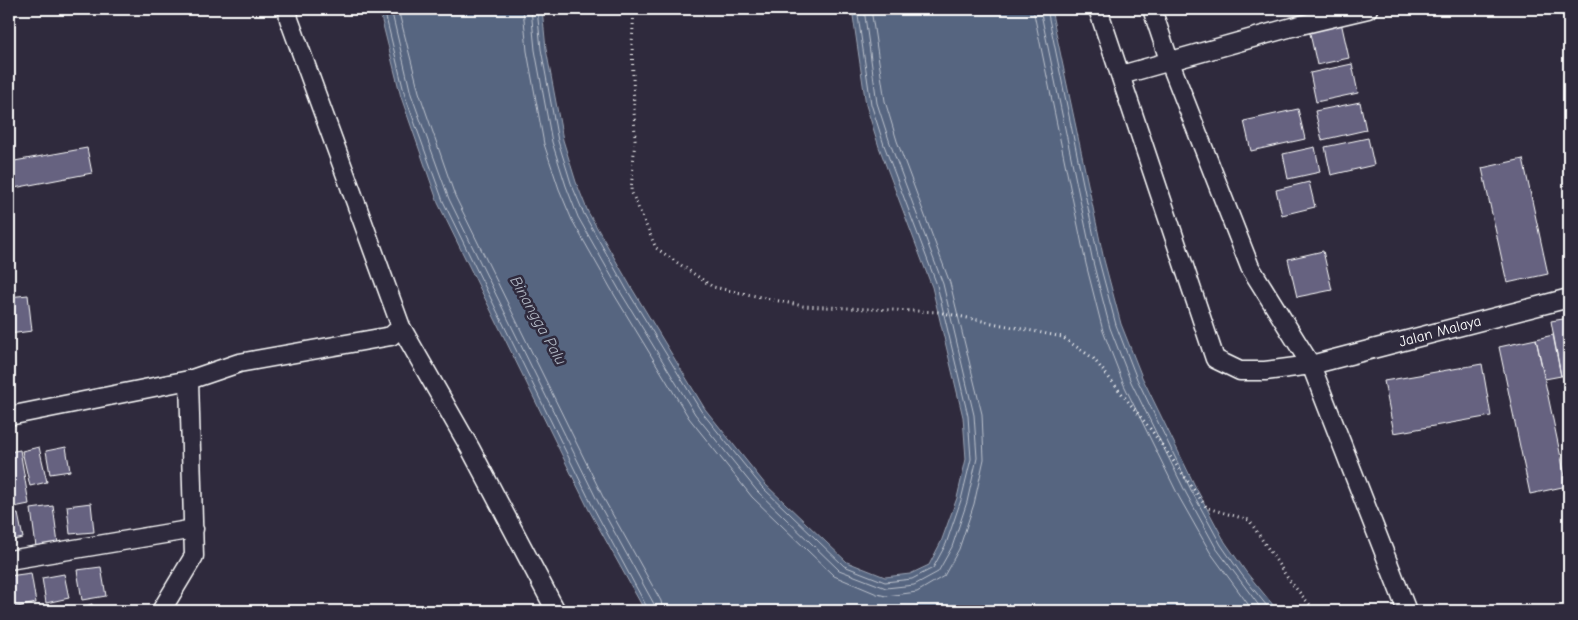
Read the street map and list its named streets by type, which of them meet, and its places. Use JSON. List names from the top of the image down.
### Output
{
  "streets": {
    "street": ["Jalan Malaya"]
  },
  "water": ["Binangga Palu"]
}
